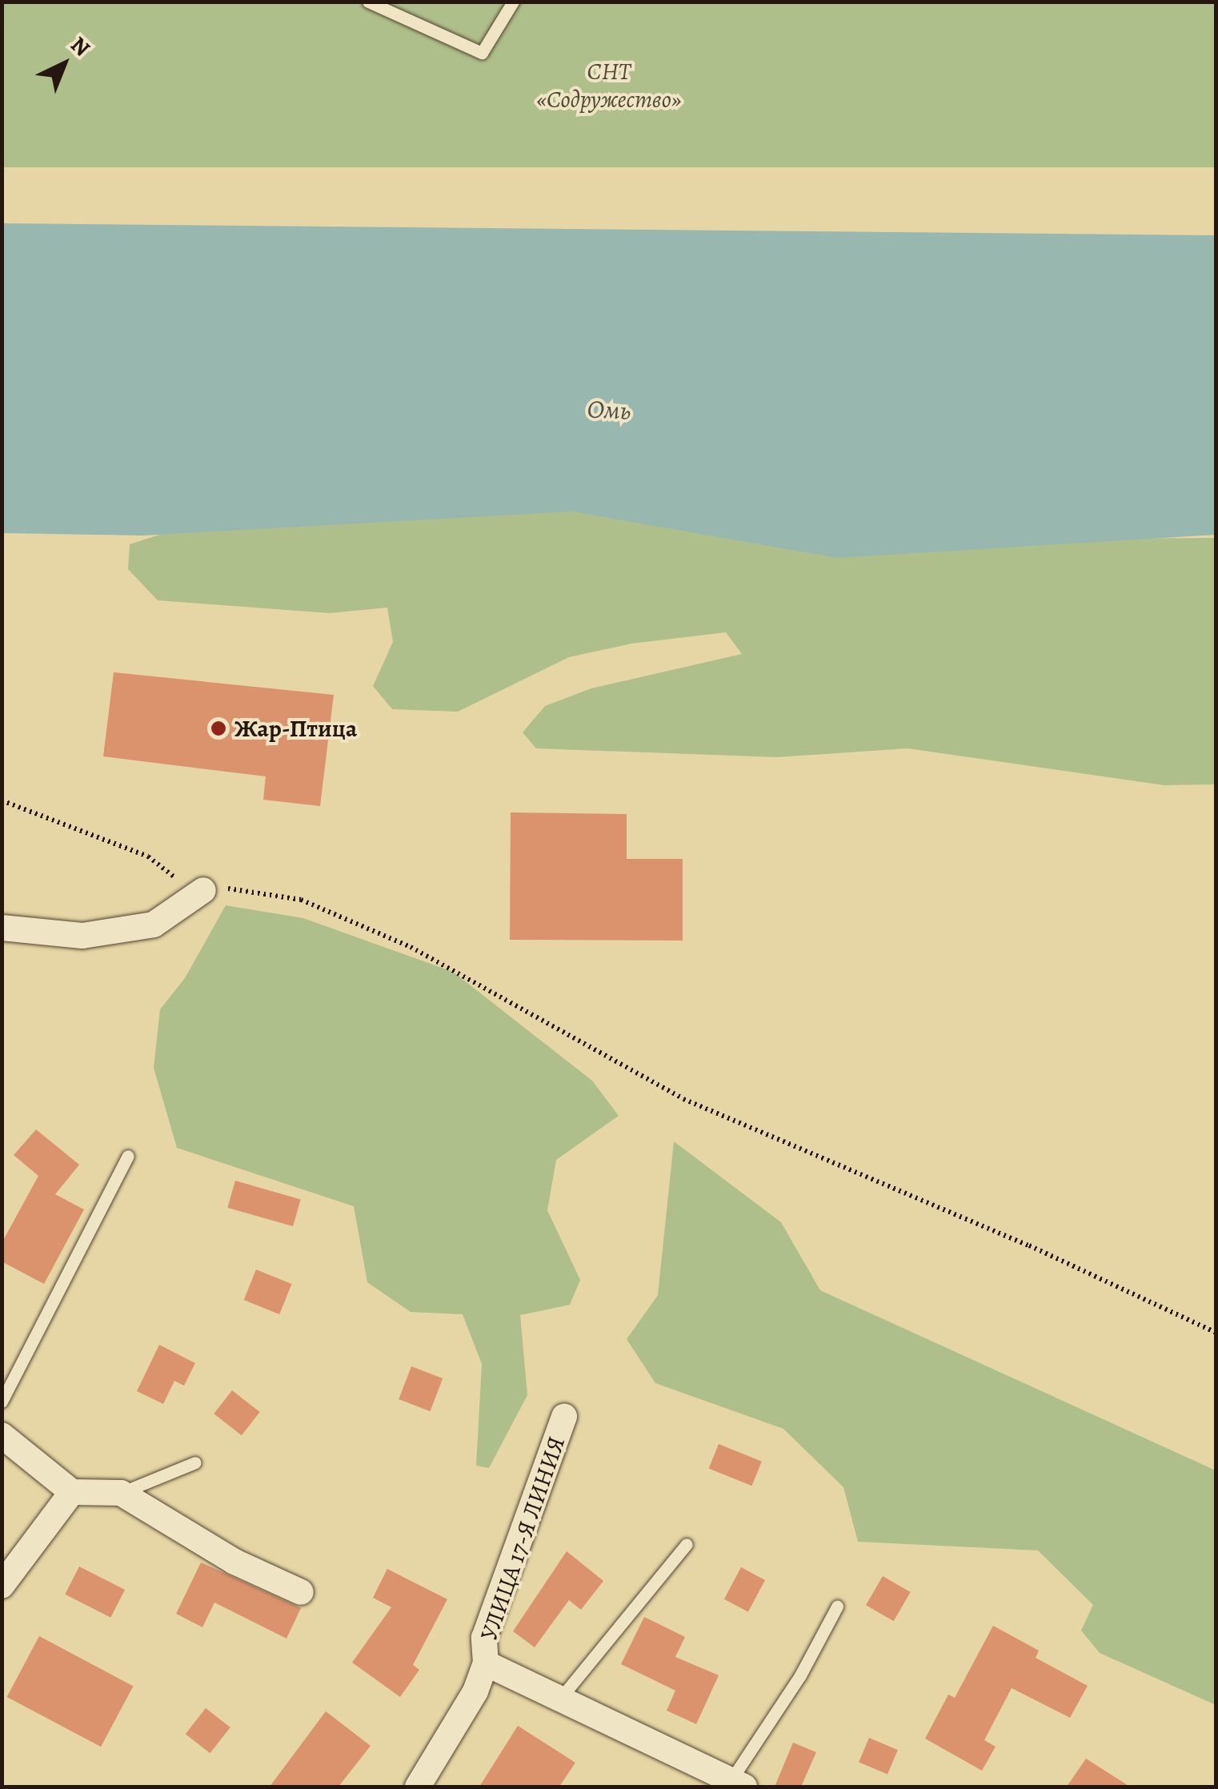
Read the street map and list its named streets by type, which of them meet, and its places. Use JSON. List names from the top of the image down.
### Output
{
  "streets": {
    "street": ["УЛИЦА 17-Я ЛИНИЯ"]
  },
  "water": ["Омь"],
  "parks": ["СНТ «Содружество»"],
  "places": ["Жар-Птица"],
  "north": "top right"
}
